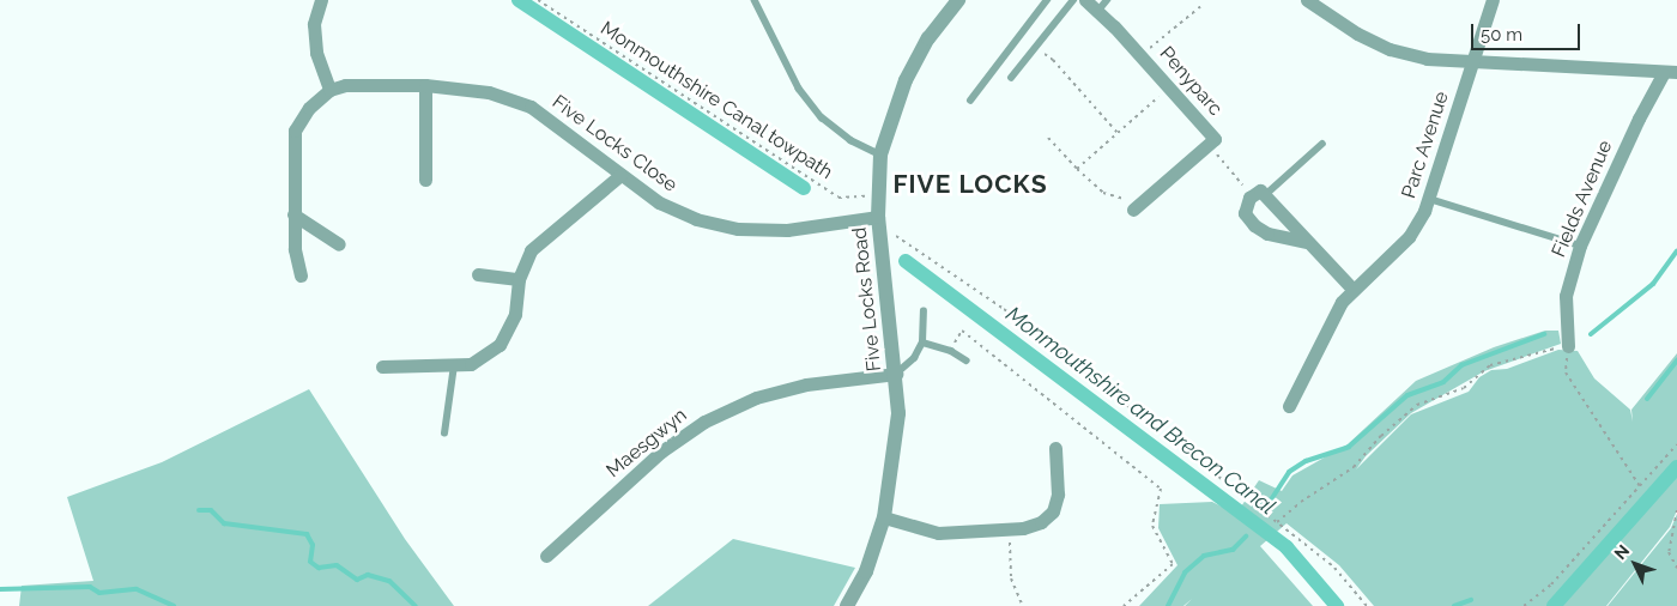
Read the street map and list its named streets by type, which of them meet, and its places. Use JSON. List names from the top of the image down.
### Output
{
  "streets": {
    "street": [
      "Penyparc",
      "Five Locks Close",
      "Parc Avenue",
      "Fields Avenue",
      "Five Locks Road",
      "Maesgwyn"
    ],
    "path": ["Monmouthshire Canal towpath"]
  },
  "crossings": [
    ["Monmouthshire Canal towpath", "Five Locks Road"],
    ["Five Locks Close", "Five Locks Road"],
    ["Five Locks Road", "Maesgwyn"]
  ],
  "districts": ["FIVE LOCKS"],
  "water": ["Monmouthshire and Brecon Canal"],
  "scale_bar": "50 m",
  "north": "top left"
}
